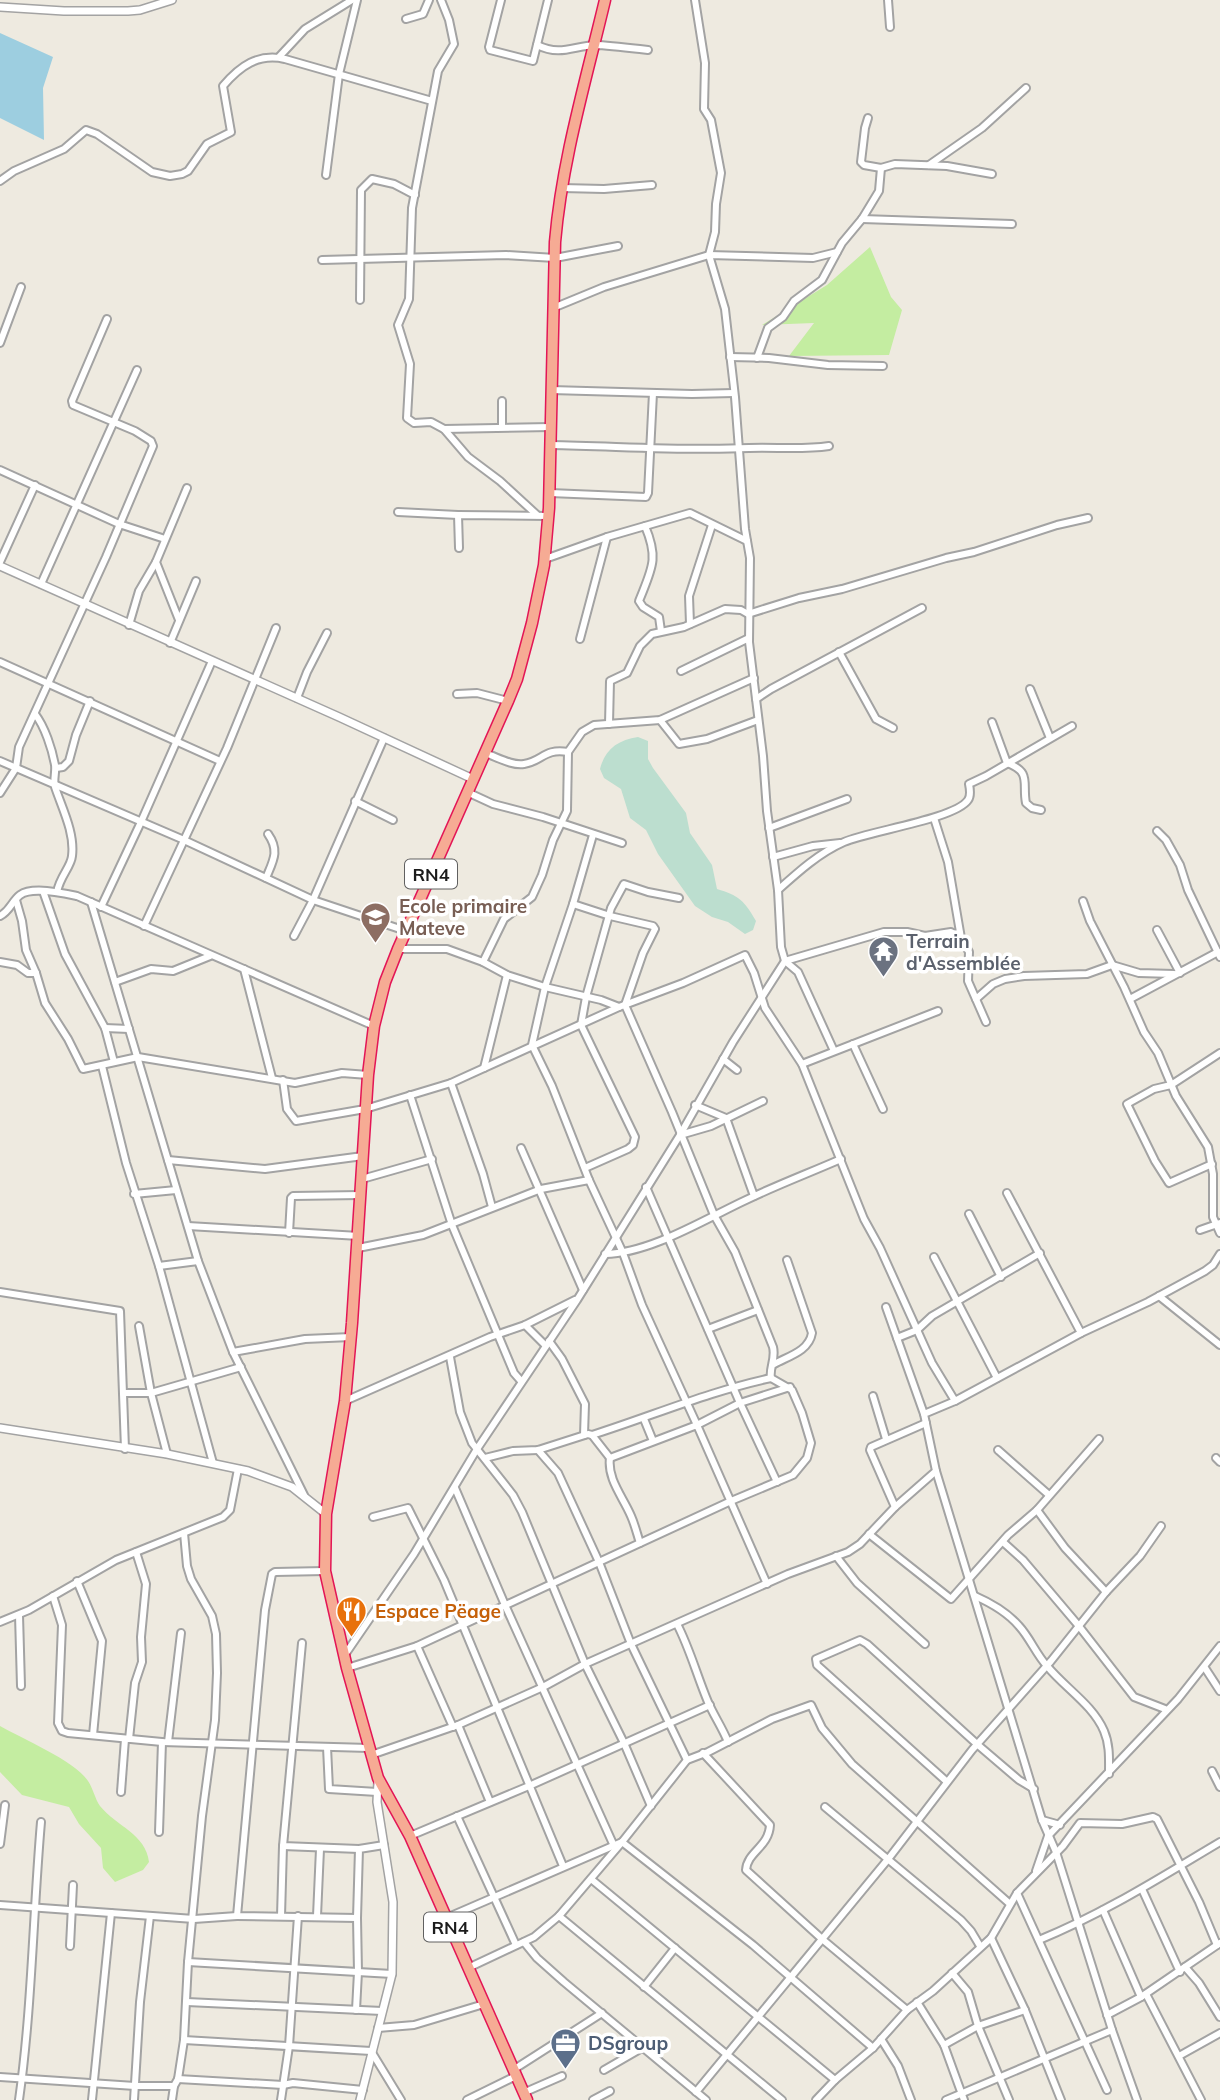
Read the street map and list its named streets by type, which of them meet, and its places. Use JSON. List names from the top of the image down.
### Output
{
  "streets": {
    "highway": ["RN4"]
  },
  "places": {
    "school or university": ["Ecole primaire Mateve"],
    "temple": ["Terrain d'Assemblée"],
    "restaurant": ["Espace Pëage"],
    "office": ["DSgroup"]
  }
}
